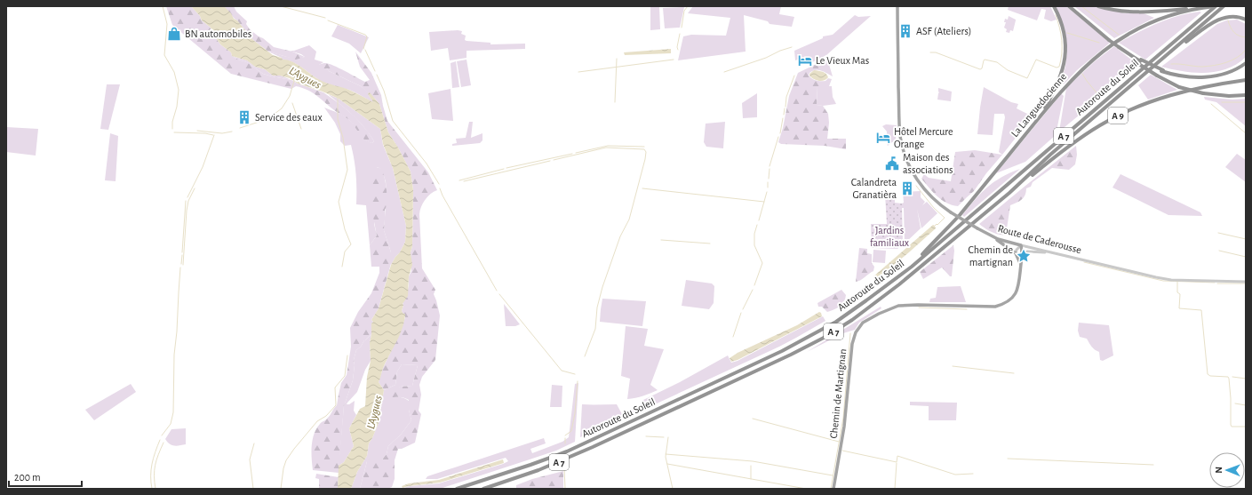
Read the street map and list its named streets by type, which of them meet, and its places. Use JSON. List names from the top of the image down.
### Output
{
  "streets": {
    "highway": [
      "Autoroute du Soleil",
      "La Languedocienne",
      "A 9",
      "A 7"
    ],
    "main road": ["Route de Caderousse", "Chemin de Martignan"]
  },
  "crossings": [
    ["Autoroute du Soleil", "La Languedocienne"],
    ["Autoroute du Soleil", "A 9"],
    ["Route de Caderousse", "Chemin de Martignan"]
  ],
  "water": ["L'Aygues"],
  "parks": ["Jardins familiaux"],
  "places": {
    "building": ["ASF (Ateliers)", "Service des eaux", "Calandreta Granatièra"],
    "shop": ["BN automobiles"],
    "hotel": ["Le Vieux Mas", "Hôtel Mercure Orange"],
    "public building": ["Maison des associations"],
    "place": ["Chemin de martignan"]
  },
  "scale_bar": "200 m",
  "north": "left"
}
